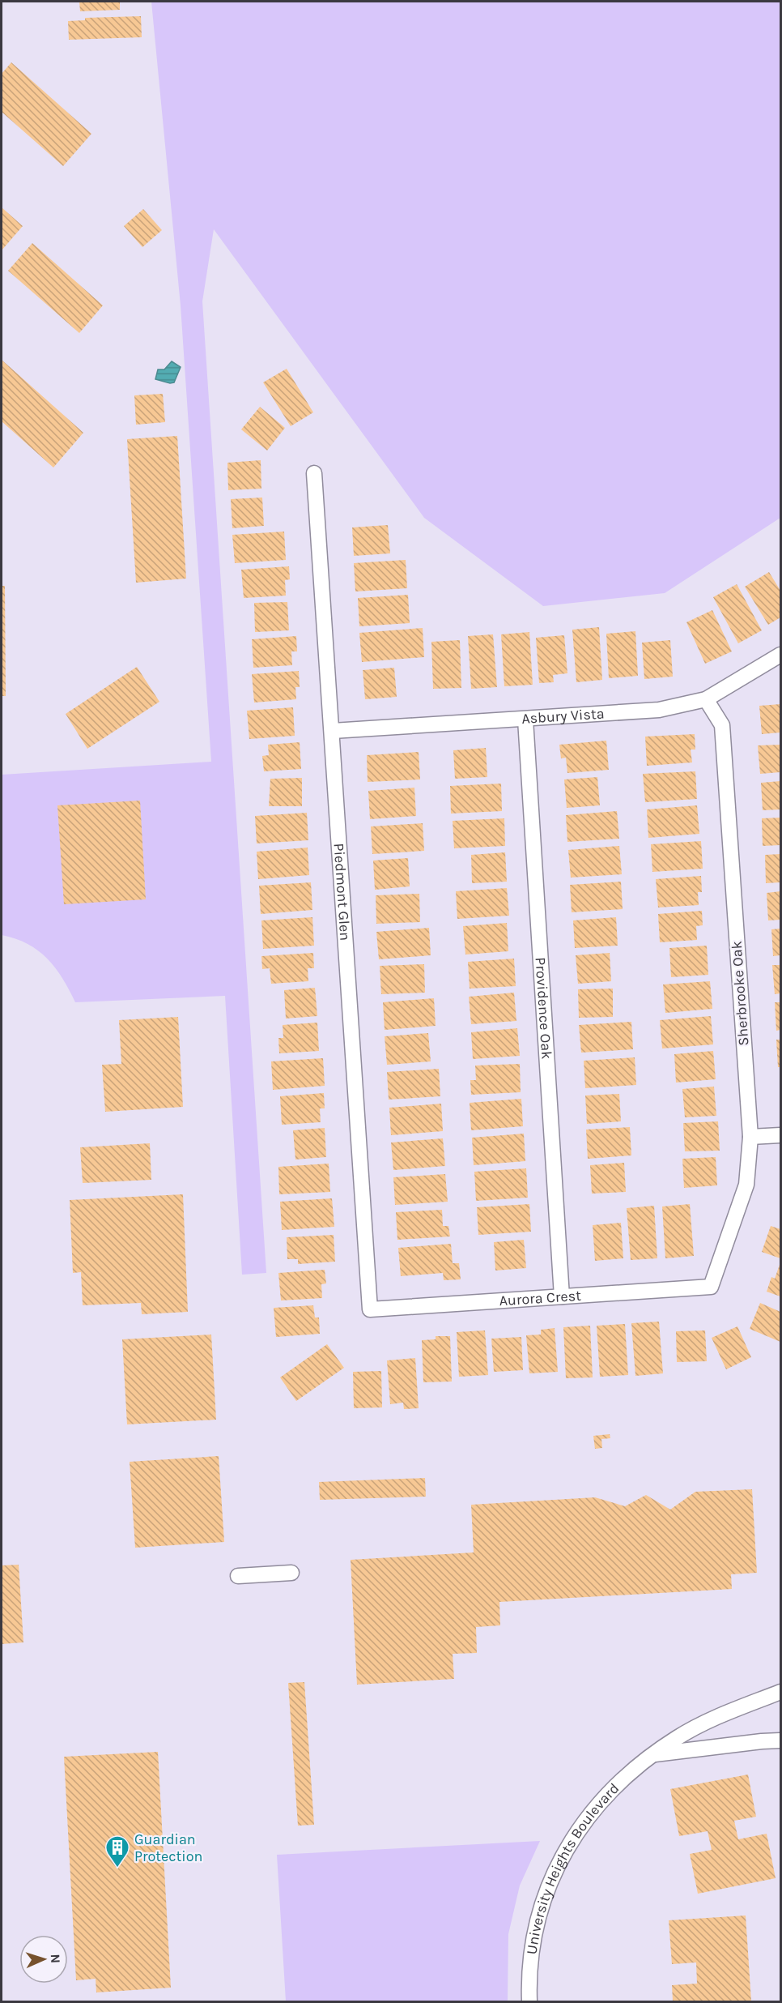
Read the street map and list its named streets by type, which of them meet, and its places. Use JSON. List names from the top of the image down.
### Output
{
  "streets": {
    "street": [
      "Asbury Vista",
      "Piedmont Glen",
      "Sherbrooke Oak",
      "Providence Oak",
      "Aurora Crest",
      "University Heights Boulevard"
    ]
  },
  "crossings": [
    ["Asbury Vista", "Piedmont Glen"],
    ["Asbury Vista", "Sherbrooke Oak"],
    ["Asbury Vista", "Providence Oak"],
    ["Piedmont Glen", "Aurora Crest"],
    ["Sherbrooke Oak", "Aurora Crest"],
    ["Providence Oak", "Aurora Crest"]
  ],
  "places": {
    "building": ["Guardian Protection"]
  },
  "north": "right"
}
